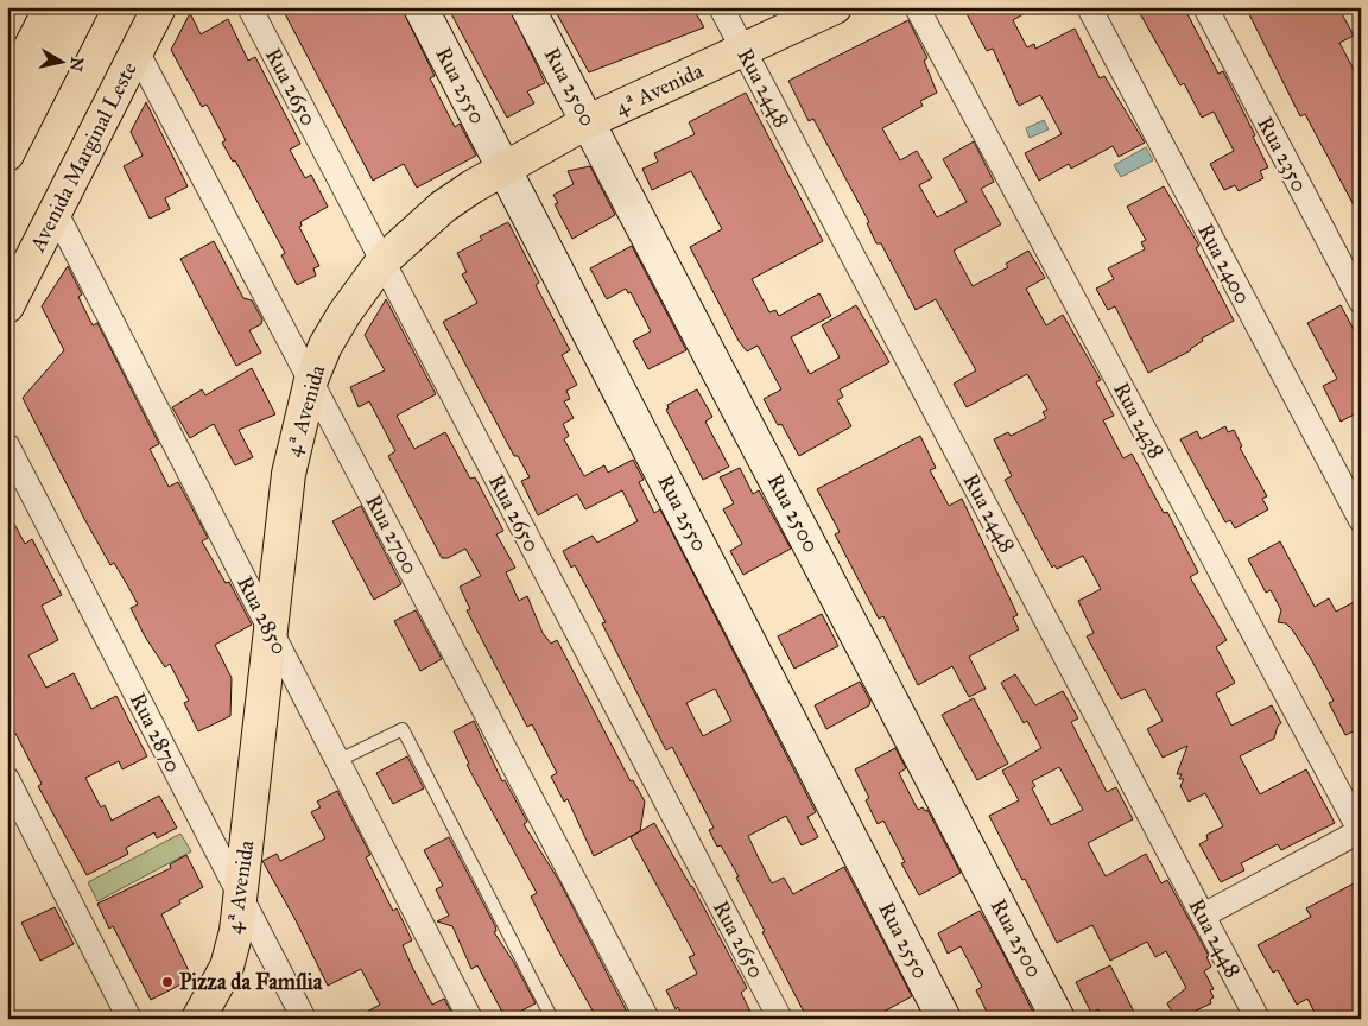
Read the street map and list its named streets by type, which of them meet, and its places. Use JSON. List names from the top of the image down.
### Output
{
  "streets": {
    "main road": [
      "Rua 2550",
      "Rua 2500",
      "4ª Avenida",
      "Avenida Marginal Leste"
    ],
    "street": [
      "Rua 2650",
      "Rua 2448",
      "Rua 2350",
      "Rua 2400",
      "Rua 2438",
      "Rua 2700",
      "Rua 2850",
      "Rua 2870"
    ]
  },
  "crossings": [
    ["Rua 2550", "4ª Avenida"],
    ["Rua 2650", "4ª Avenida"],
    ["Rua 2500", "4ª Avenida"],
    ["Rua 2448", "4ª Avenida"],
    ["4ª Avenida", "Rua 2700"],
    ["4ª Avenida", "Rua 2850"],
    ["4ª Avenida", "Rua 2870"],
    ["Avenida Marginal Leste", "Rua 2700"],
    ["Avenida Marginal Leste", "Rua 2850"]
  ],
  "places": ["Pizza da Família"],
  "north": "right"
}
